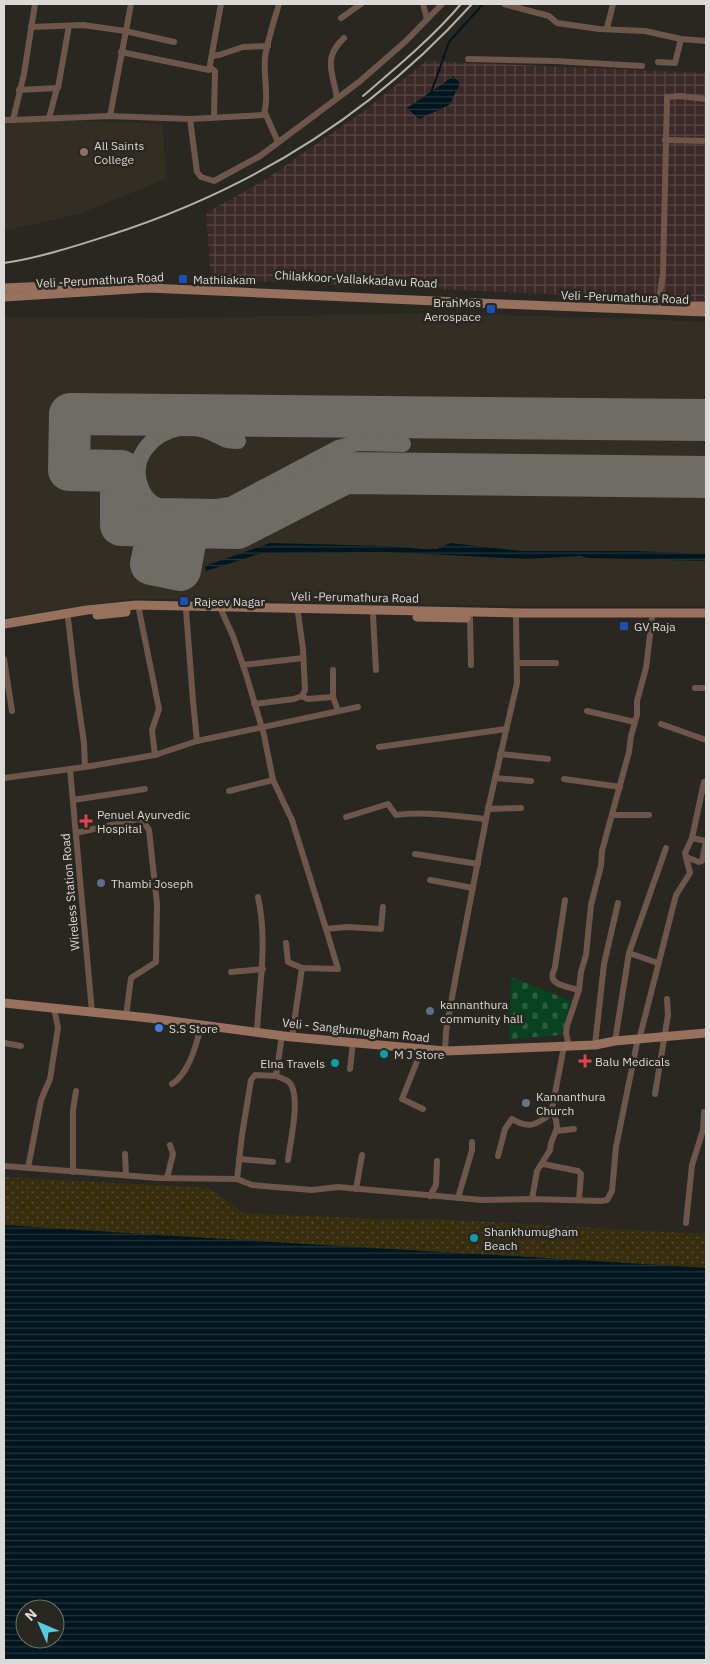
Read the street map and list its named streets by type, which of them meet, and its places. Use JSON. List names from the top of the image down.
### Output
{
  "streets": {
    "main road": ["Chilakkoor-Vallakkadavu Road", "Veli -Perumathura Road", "Veli - Sanghumugham Road"],
    "street": ["Wireless Station Road"]
  },
  "crossings": [
    ["Wireless Station Road", "Veli - Sanghumugham Road"]
  ],
  "places": {
    "other": [
      "All Saints College",
      "Thambi Joseph",
      "kannanthura community hall",
      "S.S Store",
      "M J Store",
      "Elna Travels",
      "Kannanthura Church",
      "Shankhumugham Beach"
    ],
    "transit": [
      "Mathilakam",
      "BrahMos Aerospace",
      "Rajeev Nagar",
      "GV Raja"
    ],
    "health": ["Penuel Ayurvedic Hospital", "Balu Medicals"]
  },
  "north": "top left"
}
